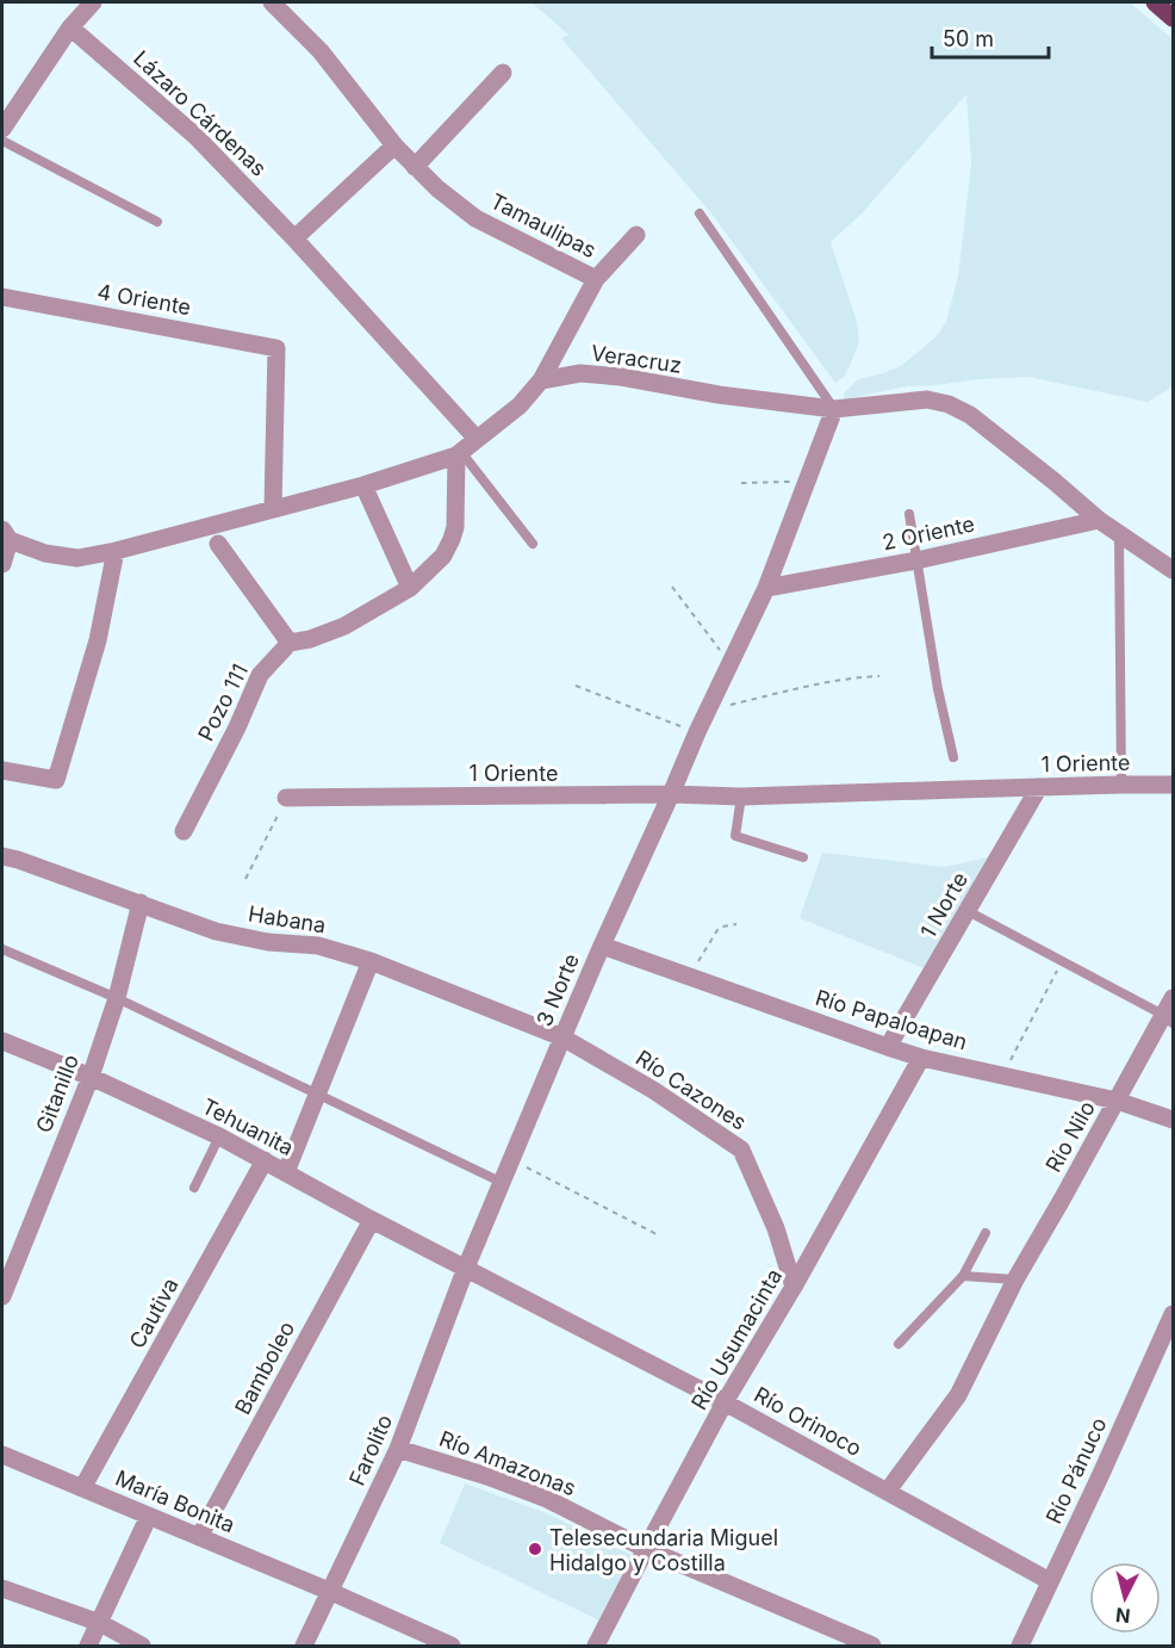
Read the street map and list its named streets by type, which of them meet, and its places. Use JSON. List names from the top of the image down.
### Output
{
  "streets": {
    "street": [
      "Lázaro Cárdenas",
      "Tamaulipas",
      "4 Oriente",
      "Veracruz",
      "2 Oriente",
      "Pozo 111",
      "1 Oriente",
      "1 Norte",
      "Habana",
      "3 Norte",
      "Río Papaloapan",
      "Río Cazones",
      "Gitanillo",
      "Tehuanita",
      "Río Nilo",
      "Cautiva",
      "Río Usumacinta",
      "Bamboleo",
      "Río Orinoco",
      "Farolito",
      "Río Amazonas",
      "Río Pánuco",
      "María Bonita"
    ]
  },
  "crossings": [
    ["Tamaulipas", "Veracruz"],
    ["Veracruz", "2 Oriente"],
    ["Veracruz", "3 Norte"],
    ["2 Oriente", "3 Norte"],
    ["1 Oriente", "1 Norte"],
    ["1 Oriente", "3 Norte"],
    ["1 Norte", "Río Papaloapan"],
    ["Habana", "3 Norte"],
    ["Habana", "Río Cazones"],
    ["Habana", "Gitanillo"],
    ["3 Norte", "Río Papaloapan"],
    ["3 Norte", "Río Cazones"],
    ["3 Norte", "Tehuanita"],
    ["3 Norte", "Río Orinoco"],
    ["3 Norte", "Farolito"],
    ["Río Papaloapan", "Río Nilo"],
    ["Río Papaloapan", "Río Usumacinta"],
    ["Río Cazones", "Río Usumacinta"],
    ["Gitanillo", "Tehuanita"],
    ["Tehuanita", "Cautiva"],
    ["Tehuanita", "Bamboleo"],
    ["Tehuanita", "Río Orinoco"],
    ["Tehuanita", "Farolito"],
    ["Río Nilo", "Río Orinoco"],
    ["Cautiva", "María Bonita"],
    ["Río Usumacinta", "Río Orinoco"],
    ["Río Usumacinta", "Río Amazonas"],
    ["Bamboleo", "María Bonita"],
    ["Río Orinoco", "Farolito"],
    ["Río Orinoco", "Río Pánuco"],
    ["Farolito", "Río Amazonas"],
    ["Farolito", "María Bonita"]
  ],
  "places": ["Telesecundaria Miguel Hidalgo y Costilla"],
  "scale_bar": "50 m",
  "north": "bottom"
}
